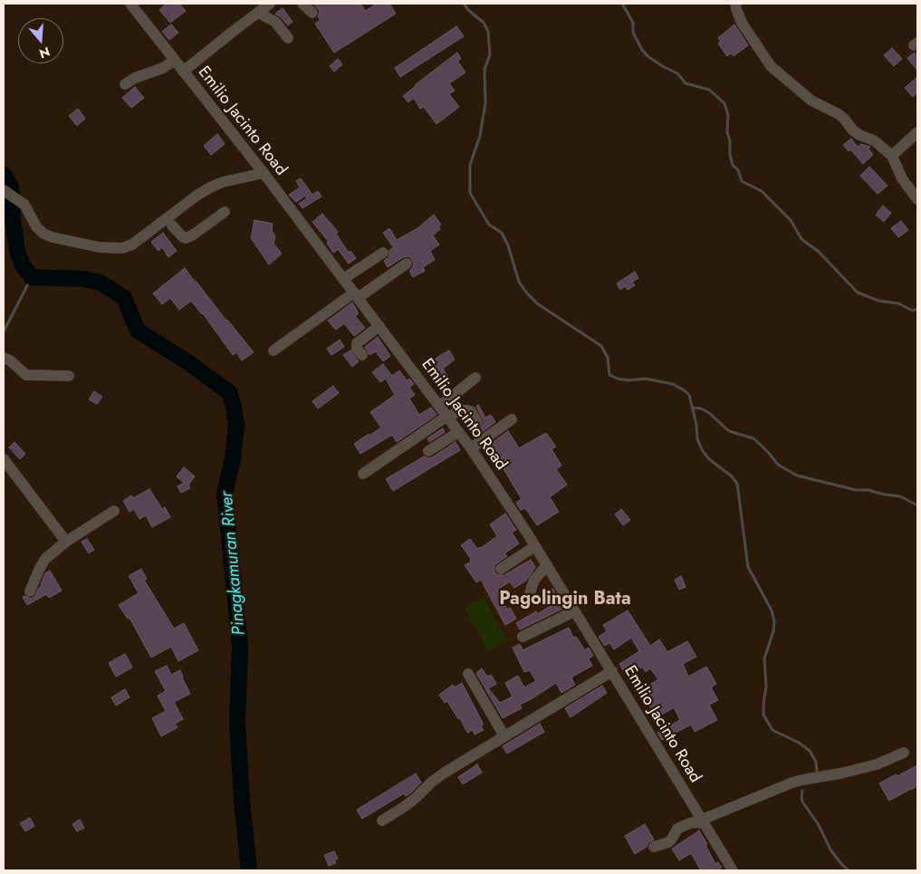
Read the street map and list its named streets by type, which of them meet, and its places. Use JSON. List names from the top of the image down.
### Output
{
  "streets": {
    "street": ["Emilio Jacinto Road"]
  },
  "districts": ["Pagolingin Bata"],
  "water": ["Pinagkamuran River"],
  "north": "bottom"
}
